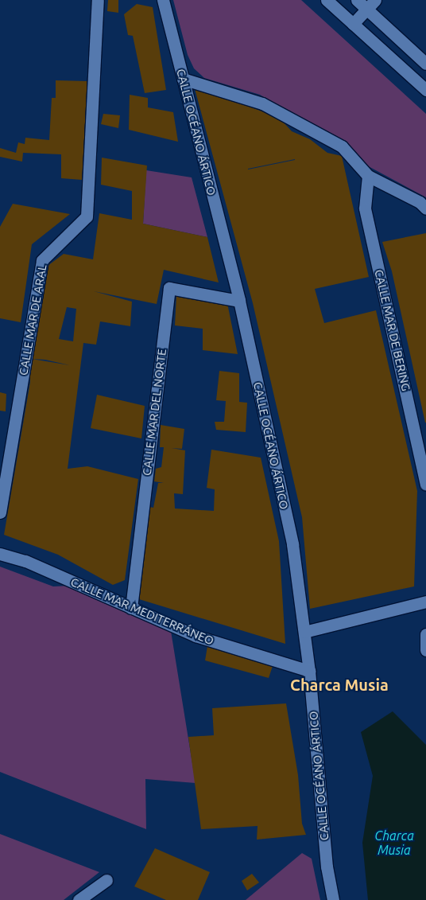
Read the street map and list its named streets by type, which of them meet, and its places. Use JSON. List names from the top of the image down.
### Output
{
  "streets": {
    "street": [
      "CALLE OCÉANO ÁRTICO",
      "CALLE MAR DE ARAL",
      "CALLE MAR DE BERING",
      "CALLE MAR DEL NORTE",
      "CALLE MAR MEDITERRÁNEO"
    ]
  },
  "crossings": [
    ["CALLE OCÉANO ÁRTICO", "CALLE MAR DEL NORTE"],
    ["CALLE OCÉANO ÁRTICO", "CALLE MAR MEDITERRÁNEO"],
    ["CALLE MAR DEL NORTE", "CALLE MAR MEDITERRÁNEO"]
  ],
  "districts": ["Charca Musia"],
  "water": ["Charca Musia"]
}
